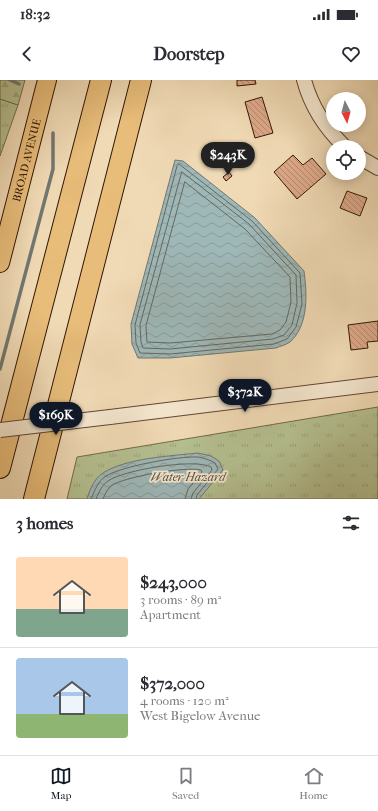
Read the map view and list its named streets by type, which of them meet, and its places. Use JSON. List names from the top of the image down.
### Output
{
  "streets": {
    "main road": ["BROAD AVENUE"]
  },
  "water": ["Water Hazard"],
  "north": "bottom",
  "page": {
    "status": "18:32",
    "header": "Doorstep",
    "price": ["$243K", "$372K", "$169K"],
    "heading": "3 homes",
    "list": [
      {
        "name": "$243,000",
        "note": "3 rooms · 89 m² · Apartment"
      },
      {
        "name": "$372,000",
        "note": "4 rooms · 120 m² · West Bigelow Avenue"
      }
    ],
    "tabs": ["Map", "Saved", "Home"]
  }
}
